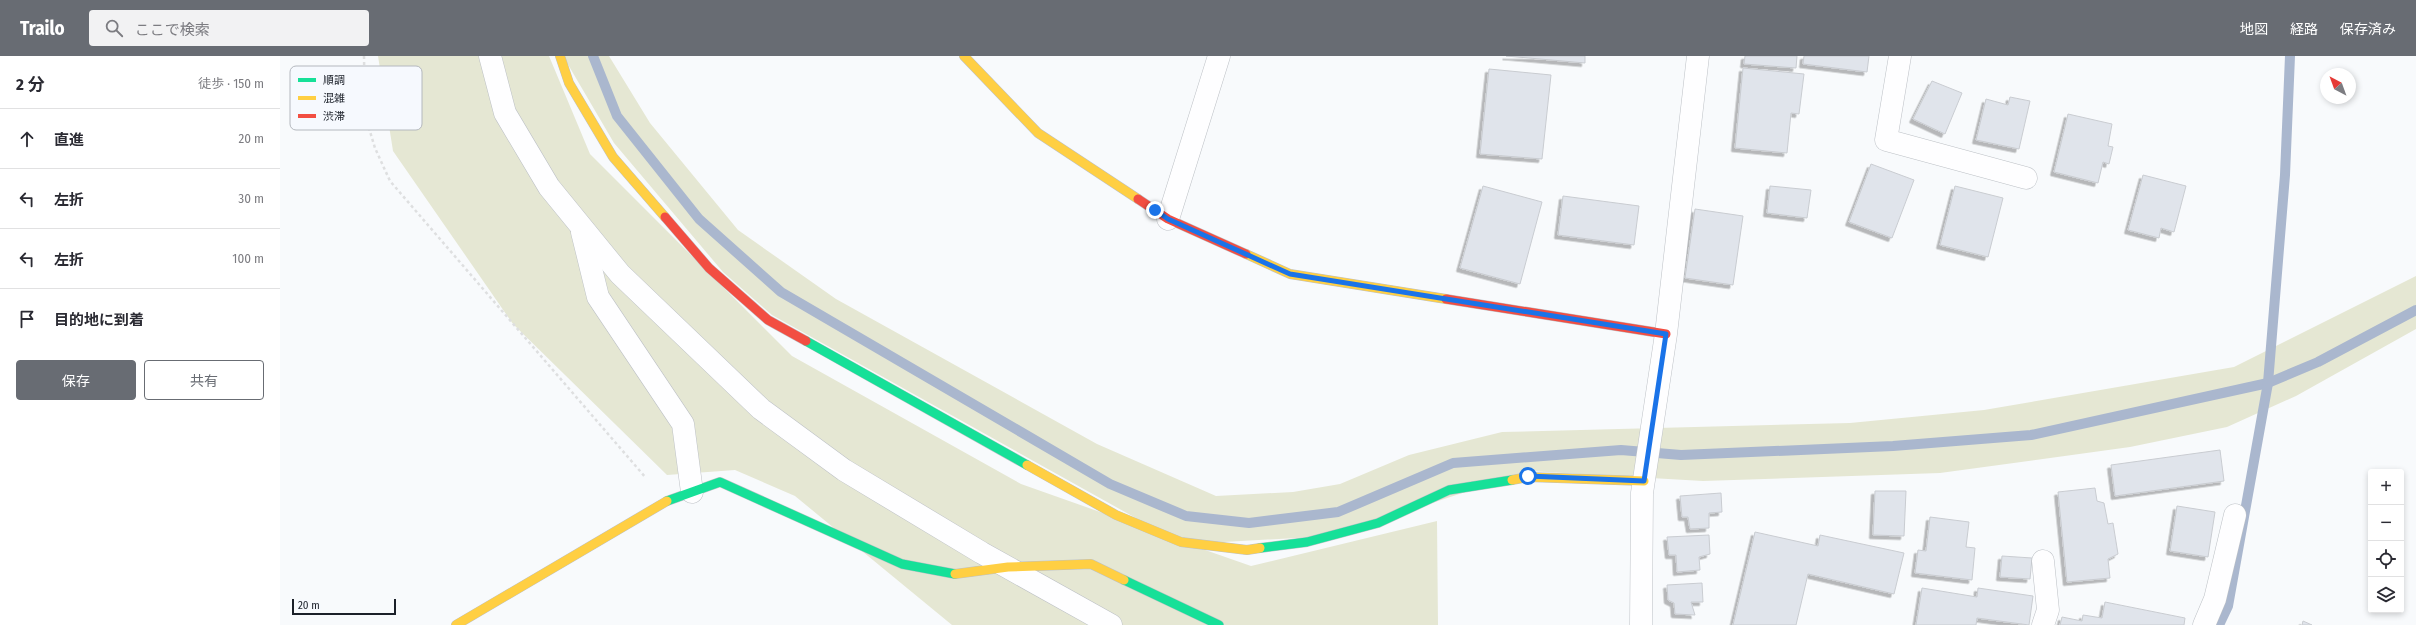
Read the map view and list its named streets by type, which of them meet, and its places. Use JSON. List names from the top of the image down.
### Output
{
  "legend": ["順調", "混雑", "渋滞"],
  "scale_bar": "20 m",
  "north": "top left",
  "page": {
    "header": "Trailo",
    "search": "ここで検索",
    "nav": ["地図", "経路", "保存済み"],
    "heading": ["2 分", "徒歩 · 150 m"],
    "list": [
      ["直進", "20 m"],
      ["左折", "30 m"],
      ["左折", "100 m"],
      "目的地に到着"
    ],
    "buttons": ["保存", "共有"],
    "map_buttons": ["+", "−"],
    "scale": "20 m"
  }
}
